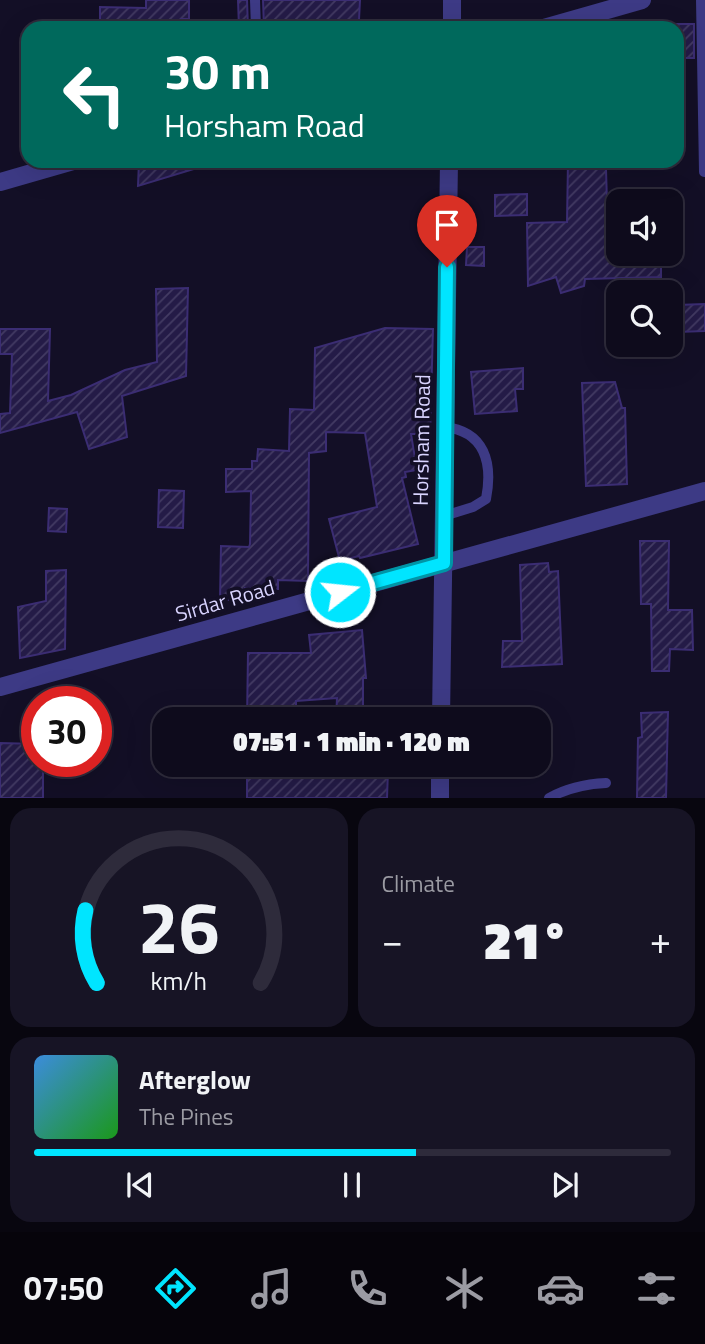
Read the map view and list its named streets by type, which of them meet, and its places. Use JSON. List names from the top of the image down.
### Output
{
  "streets": {
    "street": ["Horsham Road", "Sirdar Road"]
  },
  "crossings": [
    ["Horsham Road", "Sirdar Road"]
  ],
  "page": {
    "turn": ["30 m", "Horsham Road"],
    "limit": "30",
    "trip": "07:51 · 1 min · 120 m",
    "tile": "Climate",
    "heat": ["−", "21°", "+"],
    "song": ["Afterglow", "The Pines"],
    "tabs": "07:50",
    "gauge": ["26", "km/h"]
  }
}
